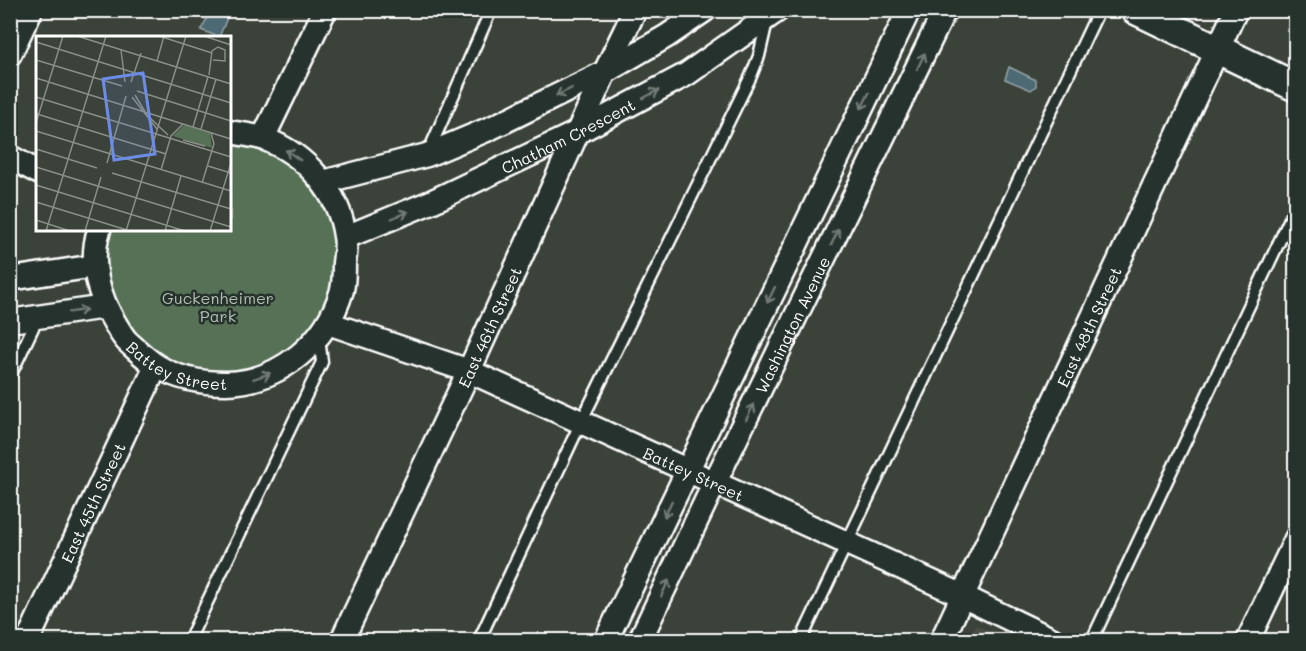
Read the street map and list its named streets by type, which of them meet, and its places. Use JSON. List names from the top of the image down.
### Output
{
  "streets": {
    "street": [
      "Chatham Crescent",
      "Washington Avenue",
      "East 48th Street",
      "East 46th Street",
      "Battey Street",
      "East 45th Street"
    ]
  },
  "crossings": [
    ["Chatham Crescent", "East 46th Street"],
    ["Chatham Crescent", "Battey Street"],
    ["Washington Avenue", "Battey Street"],
    ["East 48th Street", "Battey Street"],
    ["East 46th Street", "Battey Street"],
    ["Battey Street", "East 45th Street"]
  ],
  "parks": ["Guckenheimer Park"]
}
